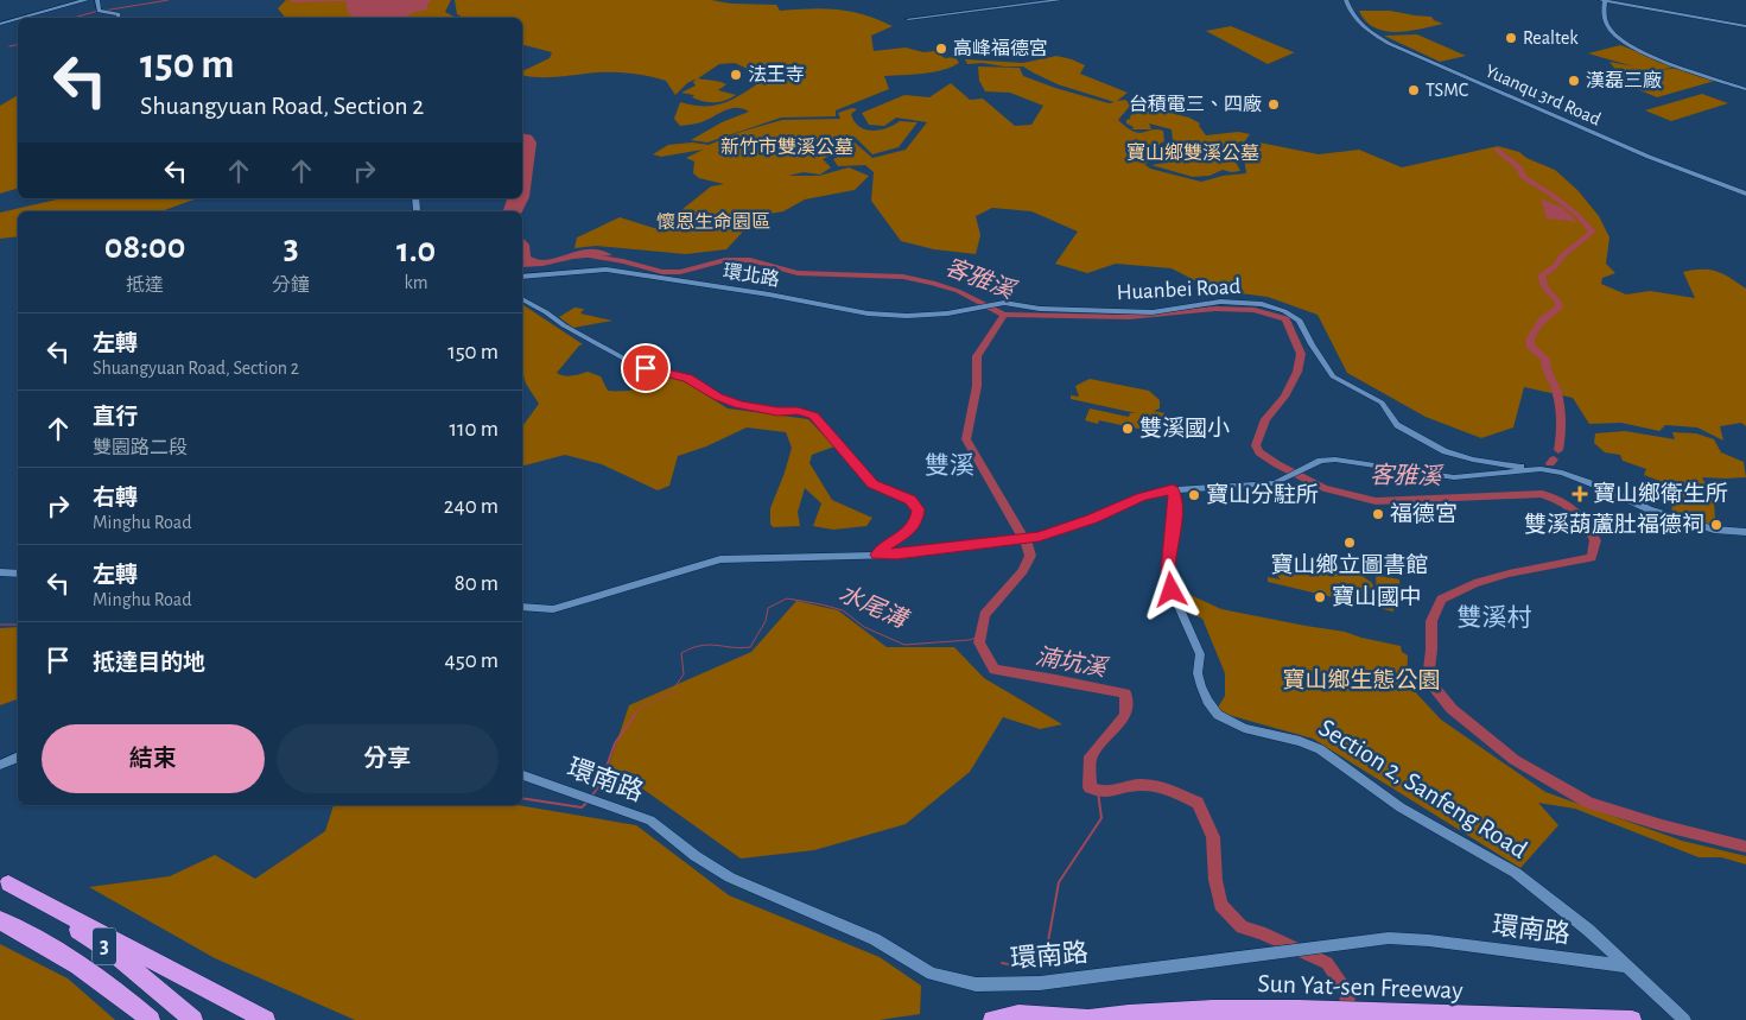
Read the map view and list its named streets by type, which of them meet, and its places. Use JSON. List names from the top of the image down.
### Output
{
  "streets": {
    "highway": ["3", "Sun Yat-sen Freeway"],
    "street": [
      "Yuanqu 3rd Road",
      "環北路",
      "Huanbei Road",
      "環南路",
      "Section 2, Sanfeng Road"
    ]
  },
  "crossings": [
    ["環北路", "Huanbei Road"],
    ["環南路", "Section 2, Sanfeng Road"]
  ],
  "districts": ["雙溪", "雙溪村"],
  "water": ["客雅溪", "水尾溝", "湳坑溪"],
  "parks": [
    "新竹市雙溪公墓",
    "寶山鄉雙溪公墓",
    "懷恩生命園區",
    "寶山鄉生態公園"
  ],
  "places": {
    "other": [
      "Realtek",
      "高峰福德宮",
      "法王寺",
      "漢磊三廠",
      "TSMC",
      "台積電三、四廠",
      "雙溪國小",
      "寶山分駐所",
      "福德宮",
      "雙溪葫蘆肚福德祠",
      "寶山鄉立圖書館",
      "寶山國中"
    ],
    "health": ["寶山鄉衛生所"]
  },
  "page": {
    "turn": ["150 m", "Shuangyuan Road, Section 2"],
    "eta": [
      "08:00",
      "抵達",
      "3",
      "分鐘",
      "1.0",
      "km"
    ],
    "list": [
      {
        "name": "左轉",
        "note": "Shuangyuan Road, Section 2",
        "value": "150 m"
      },
      {
        "name": "直行",
        "note": "雙園路二段",
        "value": "110 m"
      },
      {
        "name": "右轉",
        "note": "Minghu Road",
        "value": "240 m"
      },
      {
        "name": "左轉",
        "note": "Minghu Road",
        "value": "80 m"
      },
      {
        "name": "抵達目的地",
        "value": "450 m"
      }
    ],
    "buttons": ["結束", "分享"]
  }
}
